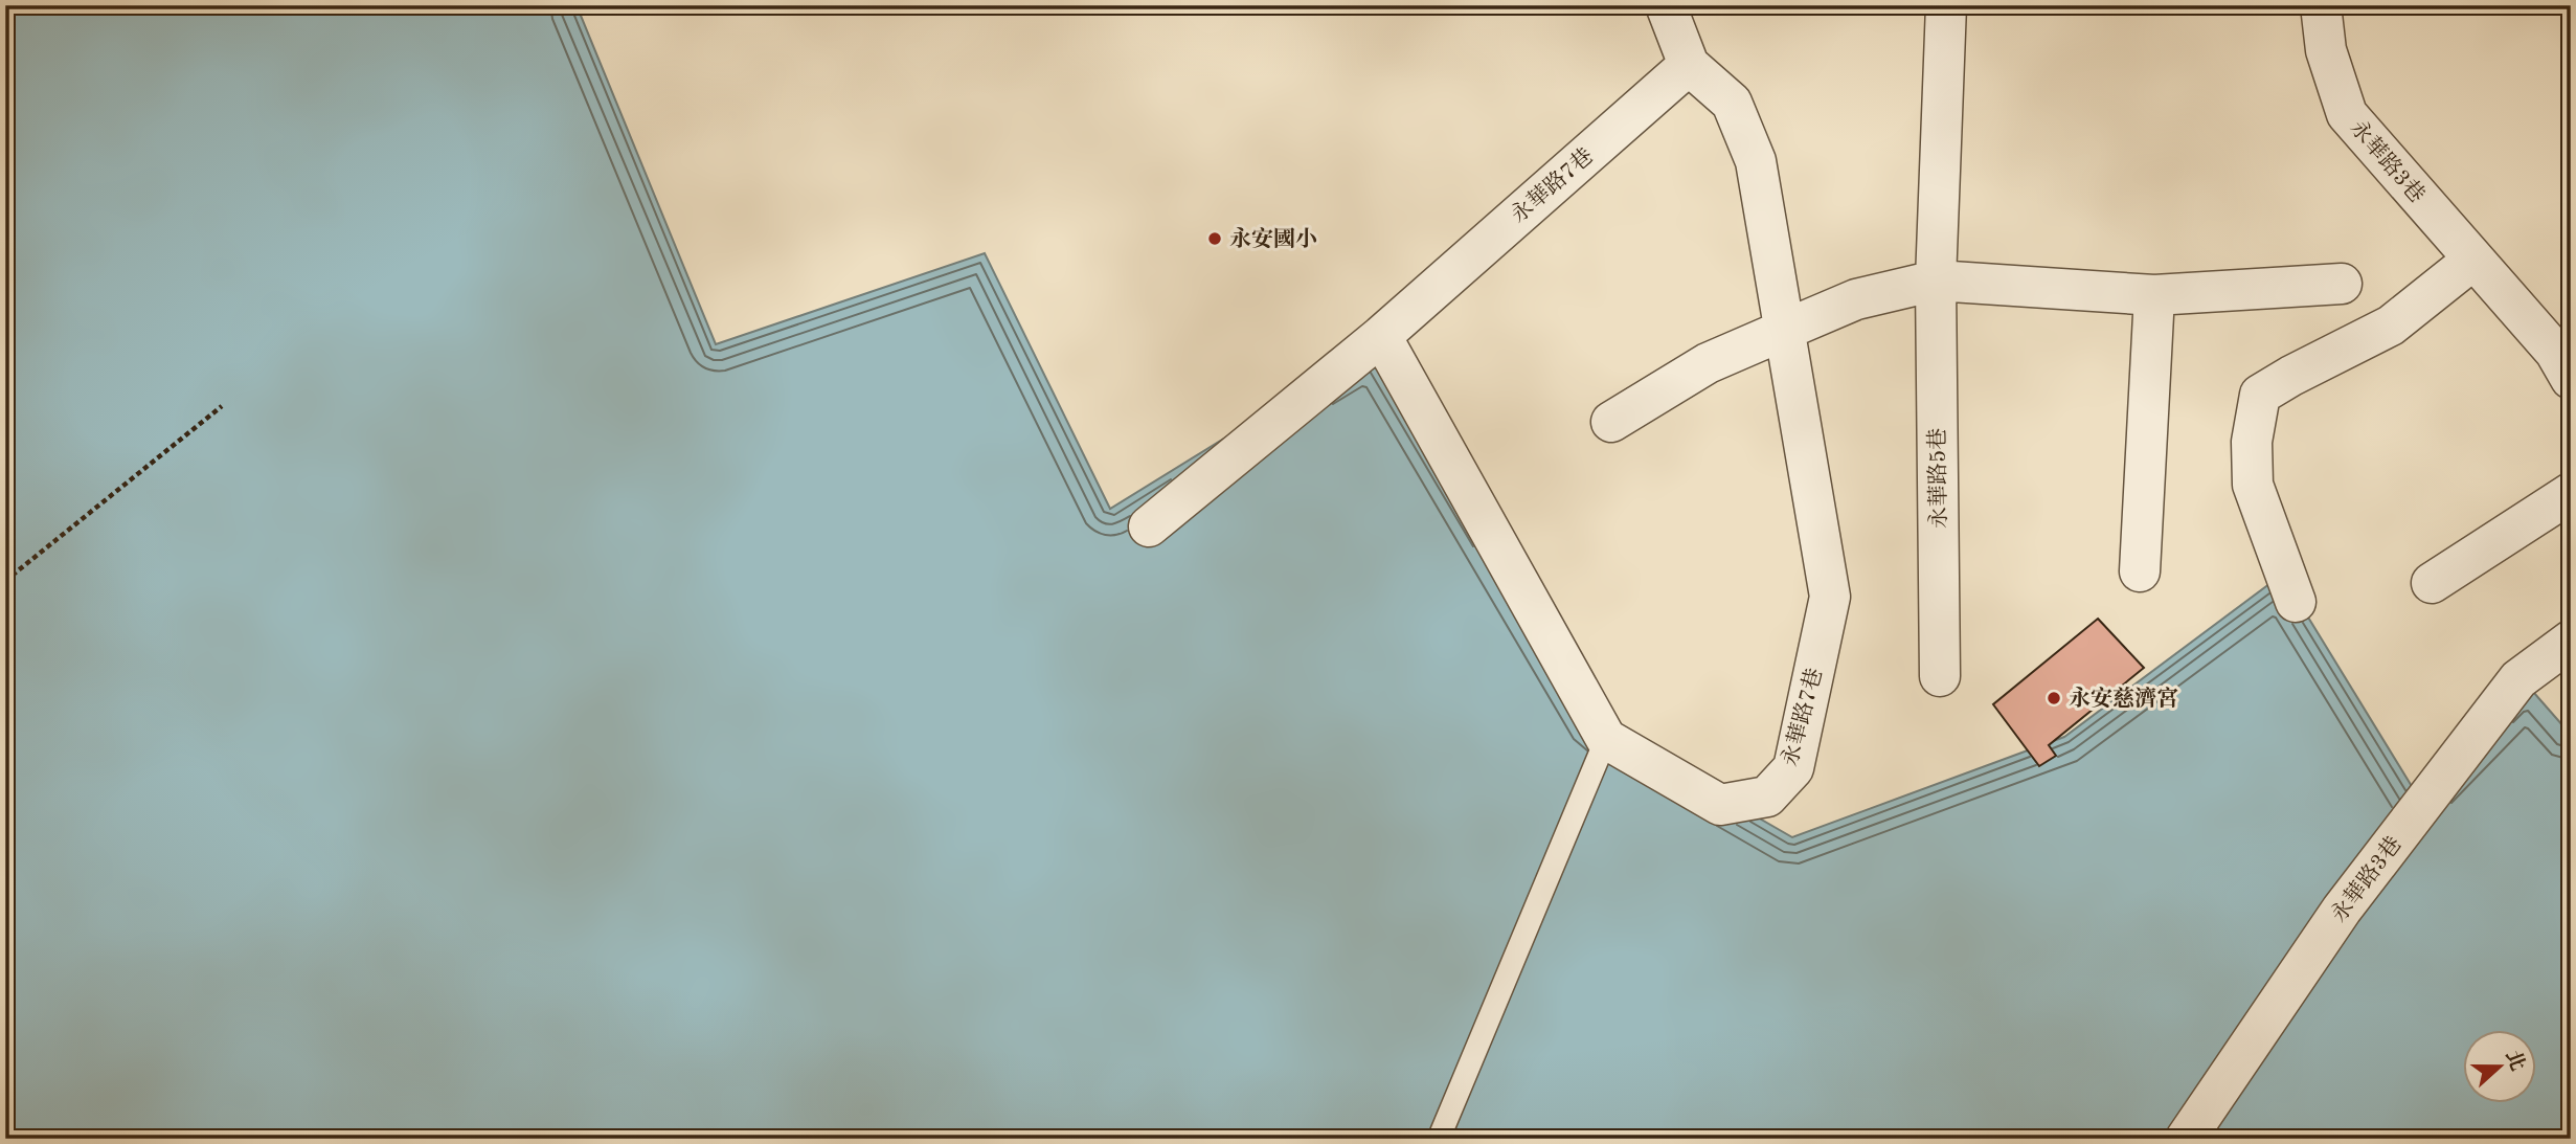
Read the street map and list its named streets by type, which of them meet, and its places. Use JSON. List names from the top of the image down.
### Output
{
  "streets": {
    "street": ["永華路3巷", "永華路7巷", "永華路5巷"]
  },
  "places": ["永安國小", "永安慈濟宮"],
  "north": "right"
}
